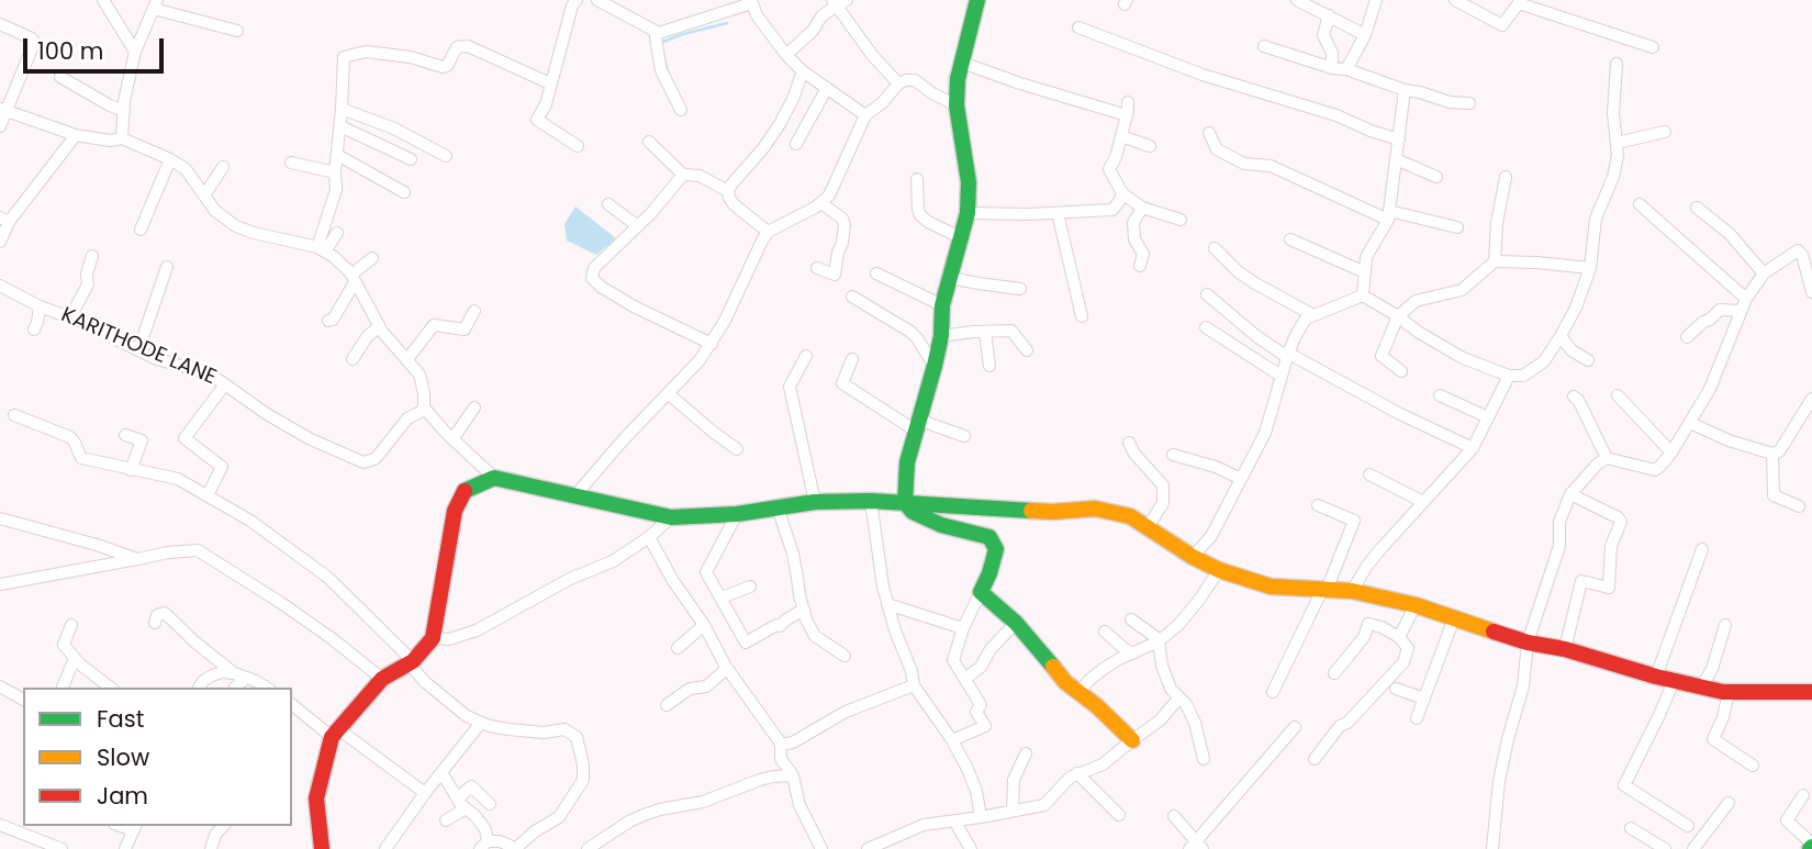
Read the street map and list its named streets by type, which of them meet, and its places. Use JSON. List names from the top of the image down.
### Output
{
  "streets": {
    "street": ["KARITHODE LANE"]
  },
  "legend": ["Fast", "Slow", "Jam"],
  "scale_bar": "100 m"
}
